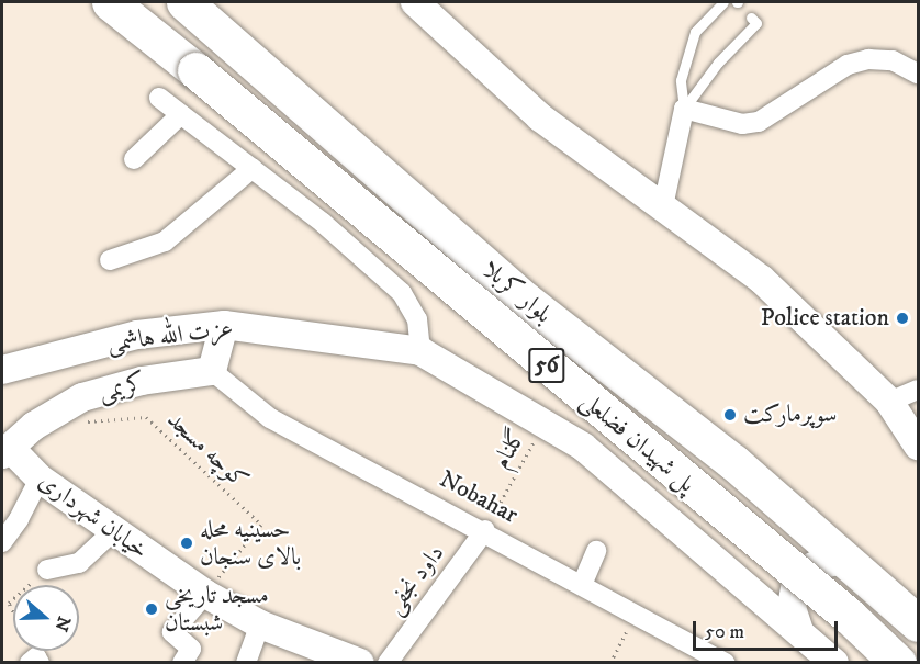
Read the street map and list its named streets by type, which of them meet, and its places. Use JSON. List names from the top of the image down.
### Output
{
  "streets": {
    "highway": ["بلوار کربلا", "56", "پل شهیدان فضلعلی"],
    "street": [
      "عزت الله هاشمی",
      "کریمی",
      "Nobahar",
      "خیابان شهرداری",
      "داود نجفی"
    ],
    "path": ["گلنام", "کوچه مسجد"]
  },
  "crossings": [
    ["کریمی", "Nobahar"],
    ["کریمی", "خیابان شهرداری"],
    ["گلنام", "Nobahar"],
    ["گلنام", "داود نجفی"],
    ["کوچه مسجد", "خیابان شهرداری"],
    ["Nobahar", "داود نجفی"]
  ],
  "places": [
    "Police station",
    "سوپرمارکت",
    "حسینیه محله بالای سنجان",
    "مسجد تاریخی شبستان"
  ],
  "scale_bar": "50 m",
  "north": "right"
}
